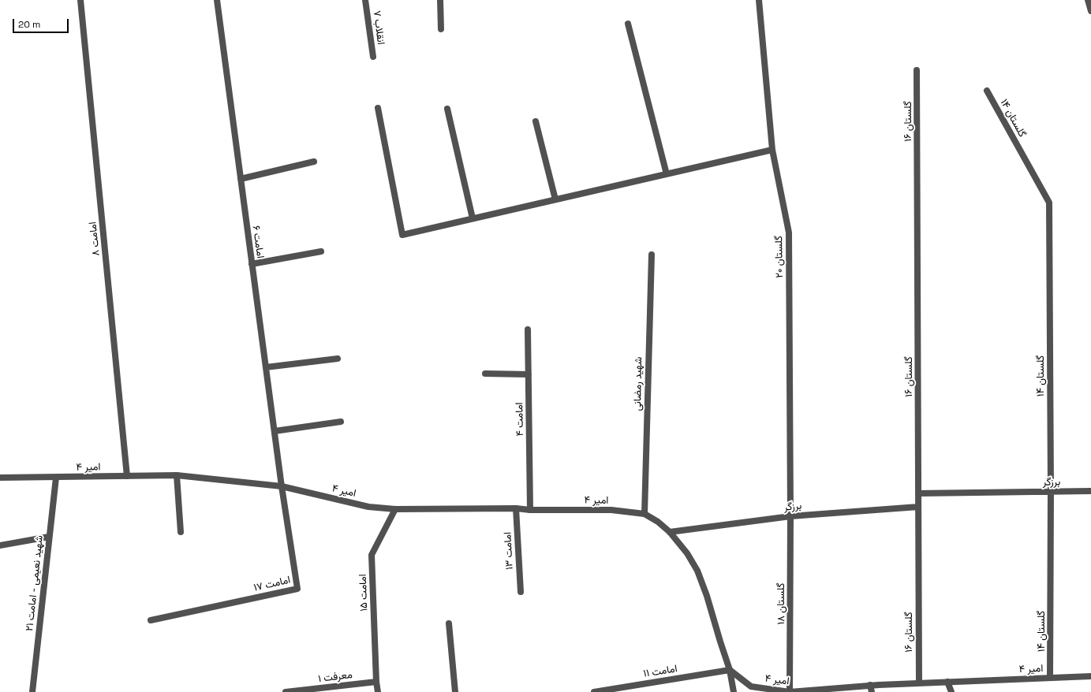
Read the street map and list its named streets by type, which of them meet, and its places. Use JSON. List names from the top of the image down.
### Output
{
  "streets": {
    "street": [
      "انقلاب ۷",
      "گلستان ۱۴",
      "گلستان ۱۶",
      "امامت ۸",
      "امامت ۶",
      "گلستان ۲۰",
      "شهید رمضانی",
      "امامت ۴",
      "امیر ۴",
      "برزگر",
      "امامت ۱۳",
      "شهید نعیمی - امامت ۲۱",
      "امامت ۱۷",
      "امامت ۱۵",
      "گلستان ۱۸",
      "امامت ۱۱",
      "معرفت ۱"
    ]
  },
  "crossings": [
    ["گلستان ۱۴", "امیر ۴"],
    ["گلستان ۱۴", "برزگر"],
    ["گلستان ۱۶", "امیر ۴"],
    ["گلستان ۱۶", "برزگر"],
    ["امامت ۸", "امیر ۴"],
    ["امامت ۶", "امیر ۴"],
    ["امامت ۶", "امامت ۱۷"],
    ["گلستان ۲۰", "برزگر"],
    ["گلستان ۲۰", "گلستان ۱۸"],
    ["شهید رمضانی", "امیر ۴"],
    ["امامت ۴", "امیر ۴"],
    ["امیر ۴", "برزگر"],
    ["امیر ۴", "امامت ۱۳"],
    ["امیر ۴", "شهید نعیمی - امامت ۲۱"],
    ["امیر ۴", "امامت ۱۷"],
    ["امیر ۴", "امامت ۱۵"],
    ["امیر ۴", "گلستان ۱۸"],
    ["امیر ۴", "امامت ۱۱"],
    ["برزگر", "گلستان ۱۸"],
    ["امامت ۱۵", "معرفت ۱"]
  ],
  "scale_bar": "20 m"
}
